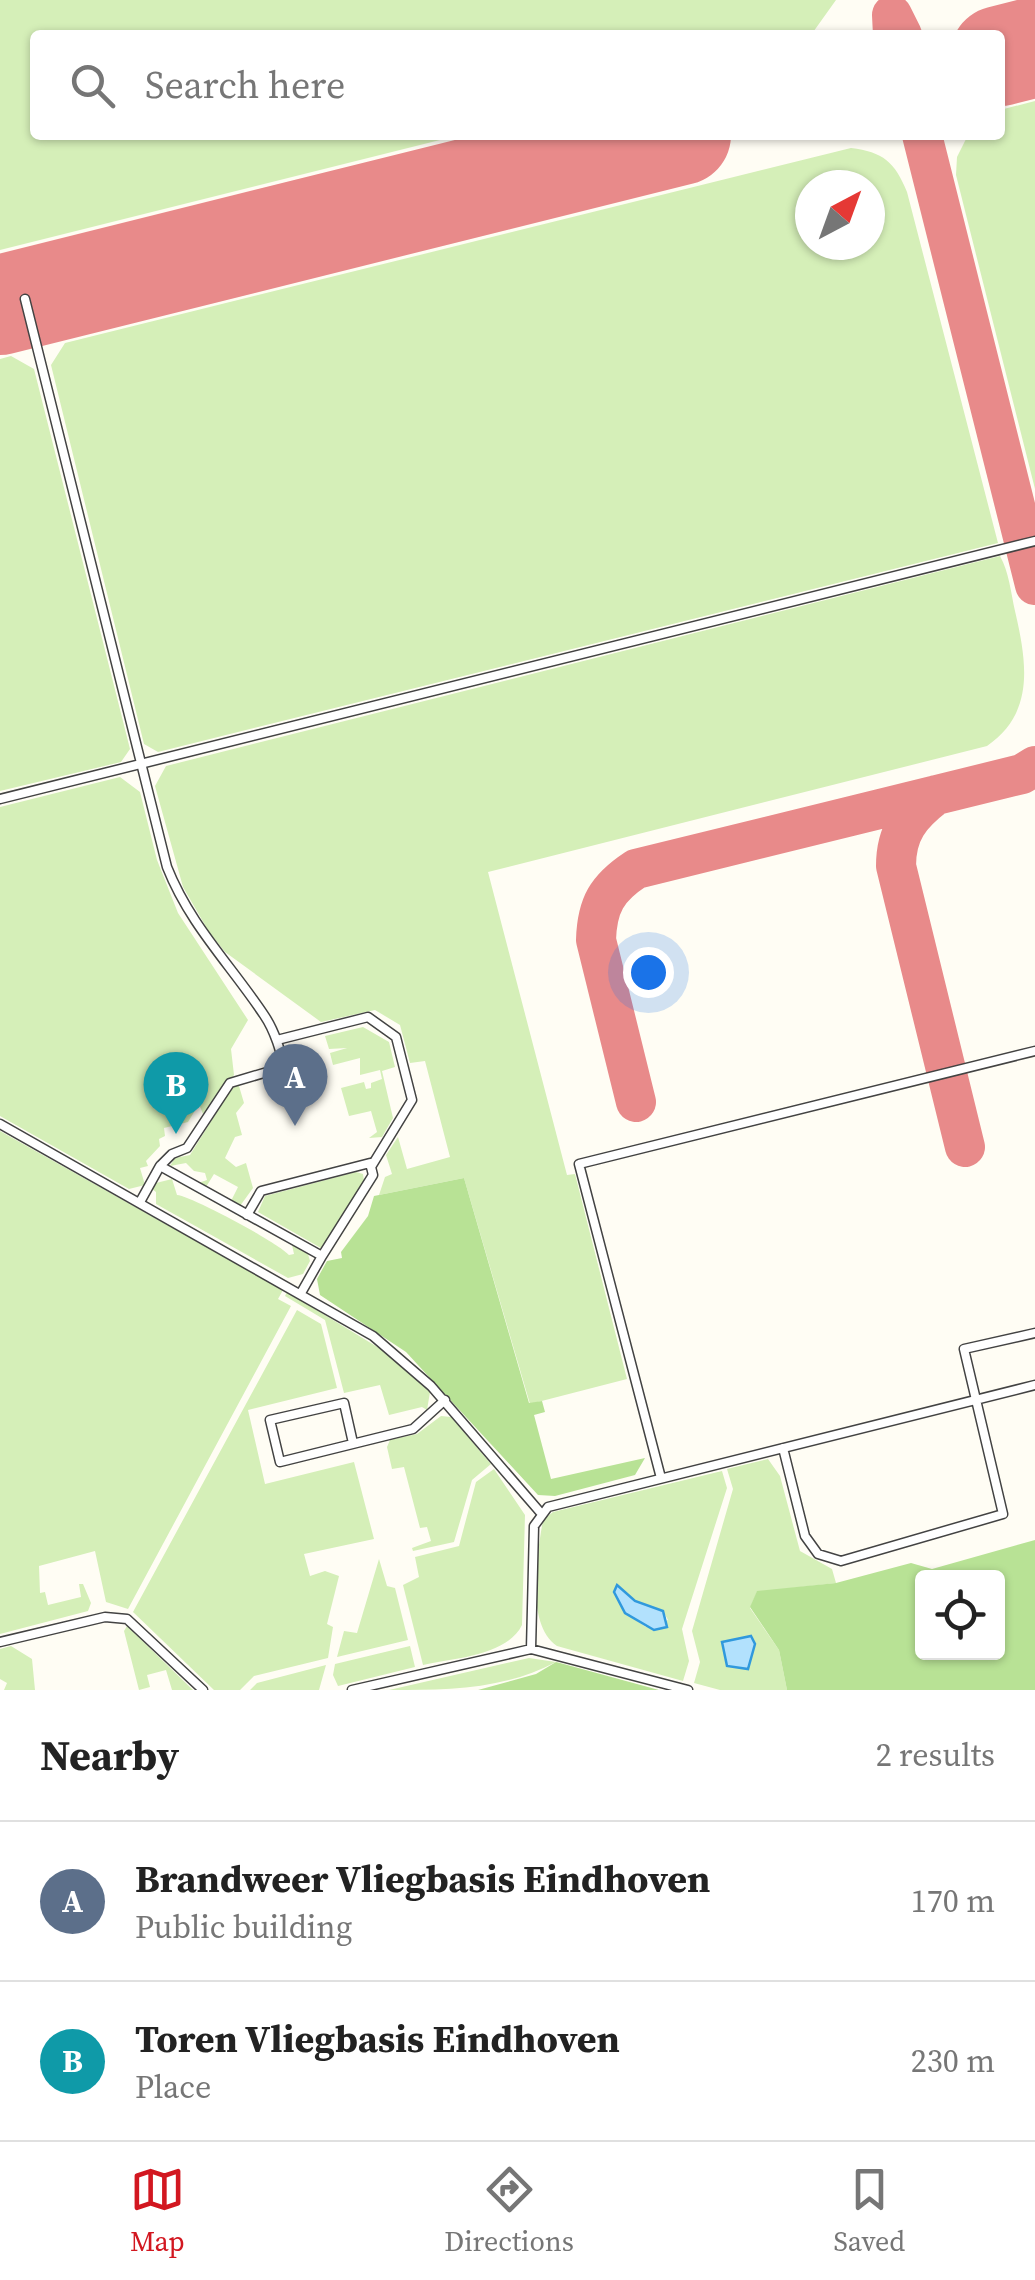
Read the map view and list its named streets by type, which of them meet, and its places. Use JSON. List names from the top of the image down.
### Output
{
  "north": "top right",
  "page": {
    "search": "Search here",
    "pins": ["A", "B"],
    "heading": ["Nearby", "2 results"],
    "list": [
      {
        "mark": "A",
        "name": "Brandweer Vliegbasis Eindhoven",
        "note": "Public building",
        "value": "170 m"
      },
      {
        "mark": "B",
        "name": "Toren Vliegbasis Eindhoven",
        "note": "Place",
        "value": "230 m"
      }
    ],
    "nav": ["Map", "Directions", "Saved"]
  }
}
